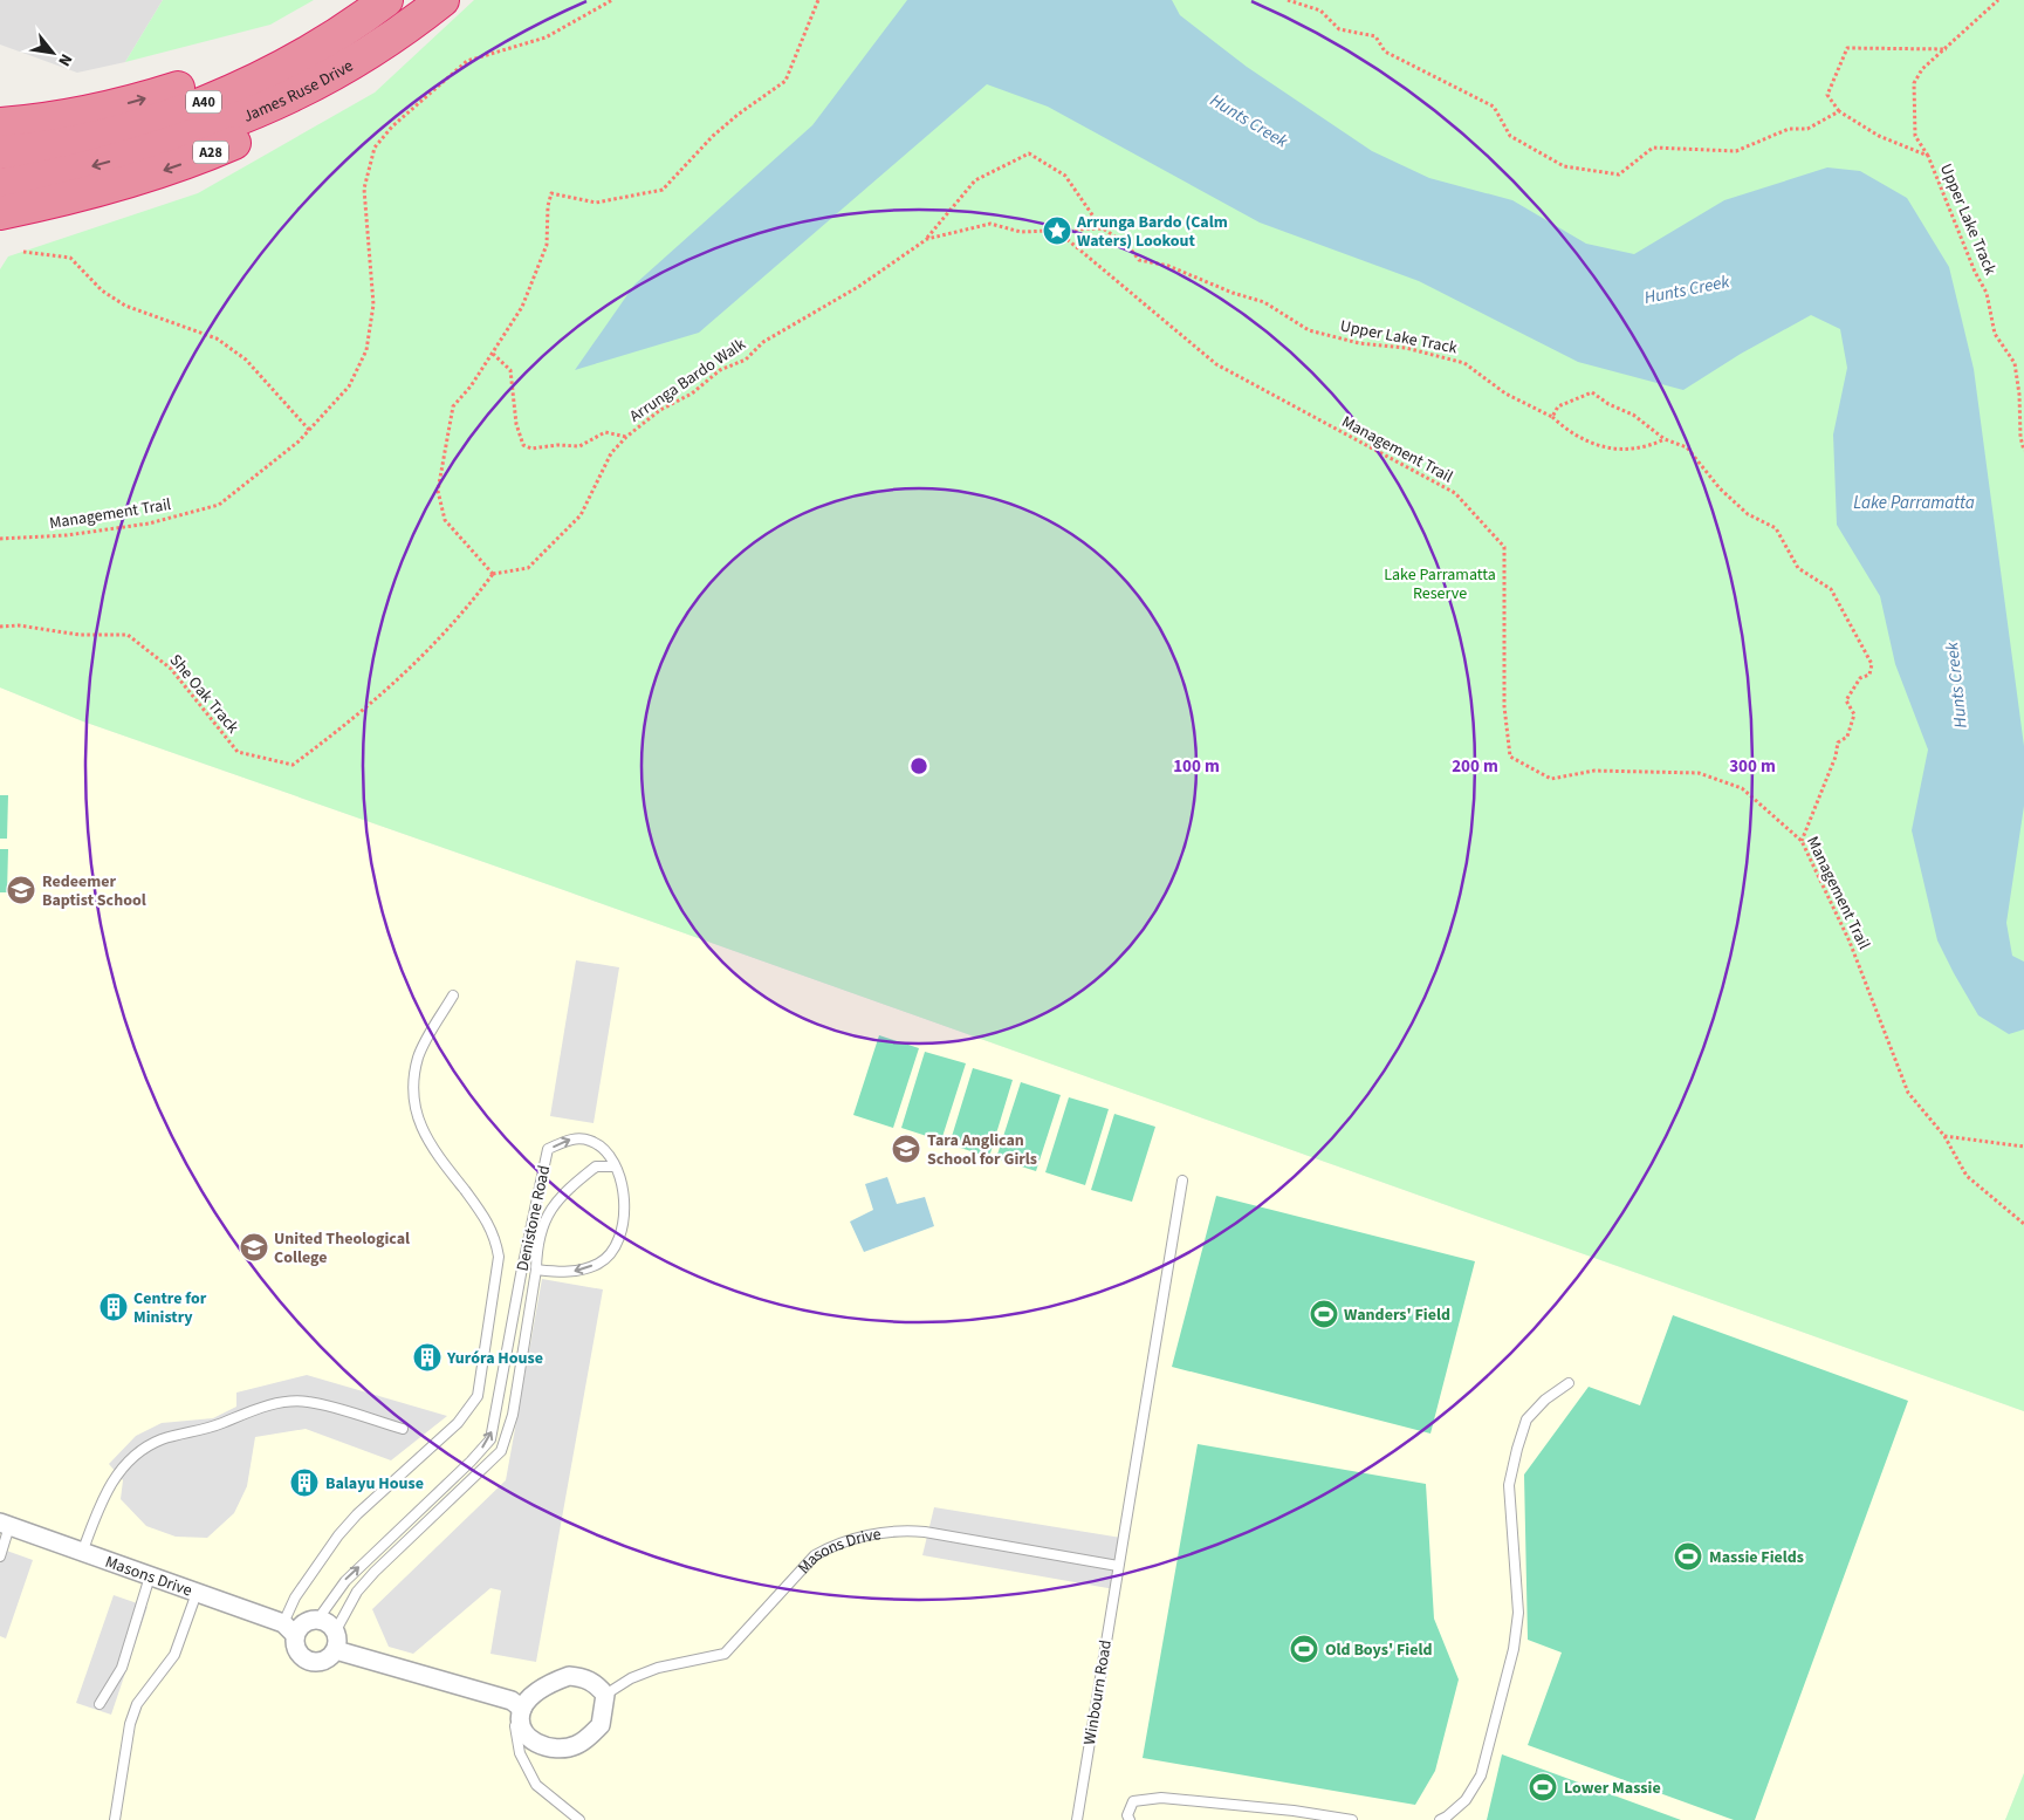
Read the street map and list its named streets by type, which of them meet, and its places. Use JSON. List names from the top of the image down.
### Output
{
  "streets": {
    "highway": ["James Ruse Drive", "A40", "A28"],
    "street": ["Masons Drive"],
    "lane": ["Denistone Road", "Winbourn Road"],
    "path": [
      "Upper Lake Track",
      "Arrunga Bardo Walk",
      "Management Trail",
      "She Oak Track"
    ]
  },
  "crossings": [
    ["James Ruse Drive", "A28"],
    ["Arrunga Bardo Walk", "Management Trail"],
    ["Arrunga Bardo Walk", "She Oak Track"],
    ["Denistone Road", "Masons Drive"],
    ["Masons Drive", "Winbourn Road"]
  ],
  "water": ["Hunts Creek", "Lake Parramatta"],
  "parks": ["Lake Parramatta Reserve"],
  "places": {
    "place": ["Arrunga Bardo (Calm Waters) Lookout"],
    "school or university": ["Redeemer Baptist School", "Tara Anglican School for Girls", "United Theological College"],
    "building": ["Centre for Ministry", "Yuróra House", "Balayu House"],
    "sports": [
      "Wanders' Field",
      "Massie Fields",
      "Old Boys' Field",
      "Lower Massie"
    ]
  },
  "north": "bottom right",
  "rings": ["100 m", "200 m", "300 m"]
}
